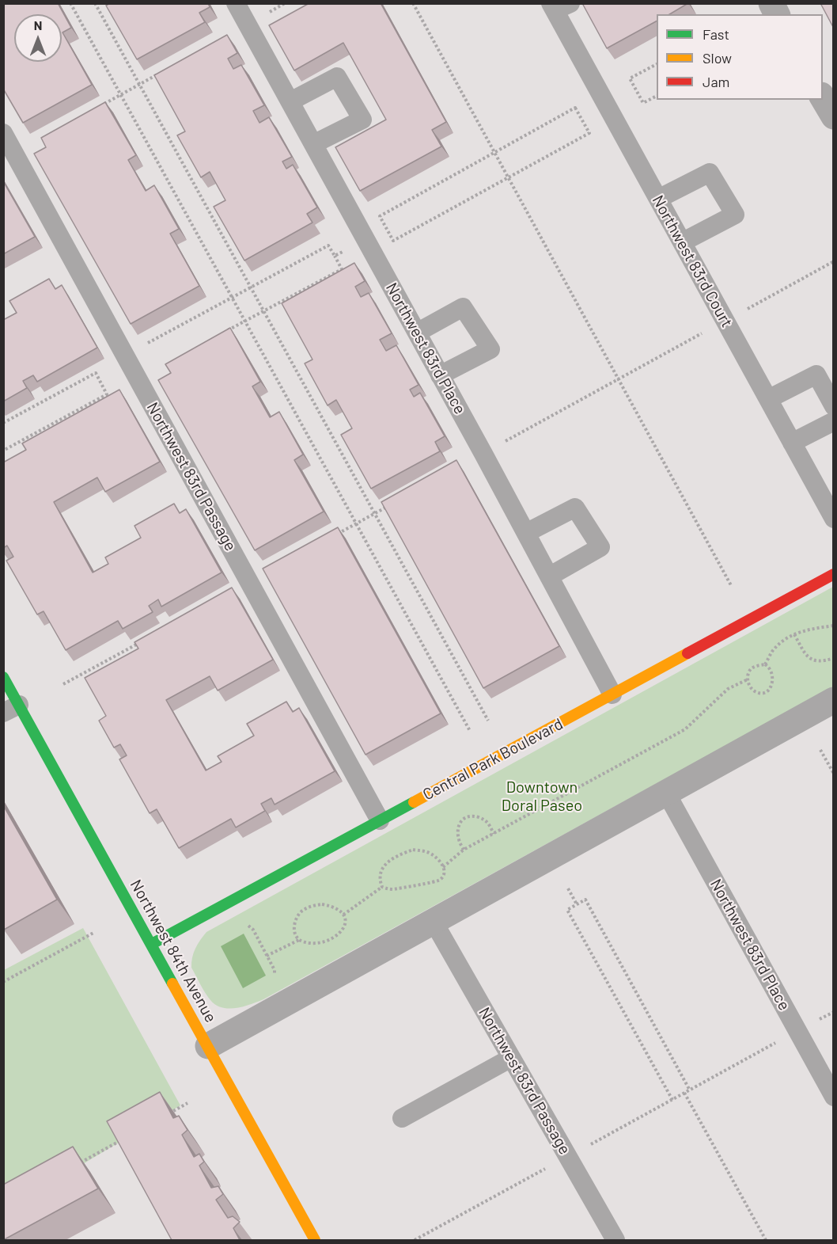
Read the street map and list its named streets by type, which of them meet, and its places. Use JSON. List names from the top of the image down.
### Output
{
  "streets": {
    "street": ["Central Park Boulevard", "Northwest 84th Avenue"],
    "lane": ["Northwest 83rd Court", "Northwest 83rd Place", "Northwest 83rd Passage"]
  },
  "crossings": [
    ["Northwest 83rd Place", "Central Park Boulevard"],
    ["Northwest 83rd Passage", "Central Park Boulevard"],
    ["Central Park Boulevard", "Northwest 84th Avenue"]
  ],
  "parks": ["Downtown Doral Paseo"],
  "legend": ["Fast", "Slow", "Jam"],
  "north": "top"
}
